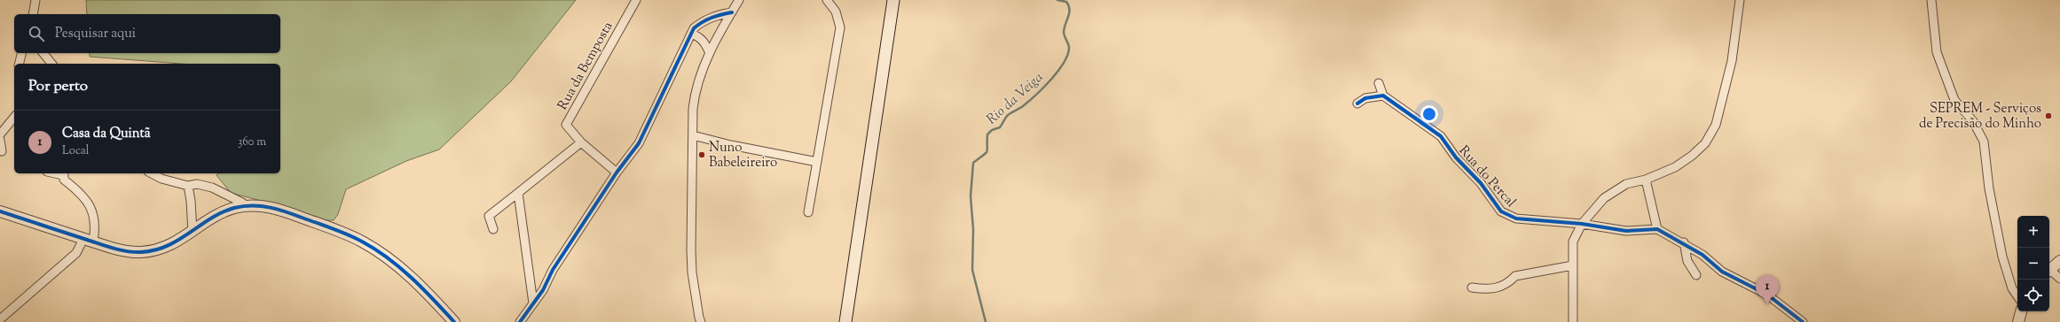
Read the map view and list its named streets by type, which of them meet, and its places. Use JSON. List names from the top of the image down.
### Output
{
  "streets": {
    "street": ["Rua da Bemposta", "Rua do Percal"]
  },
  "water": ["Rio da Veiga"],
  "places": ["SEPREM - Serviços de Precisão do Minho", "Nuno Babeleireiro"],
  "page": {
    "search": "Pesquisar aqui",
    "heading": "Por perto",
    "list": [
      {
        "mark": "1",
        "name": "Casa da Quintã",
        "note": "Local",
        "value": "360 m"
      }
    ],
    "map_buttons": ["+", "−"],
    "pins": "1"
  }
}
